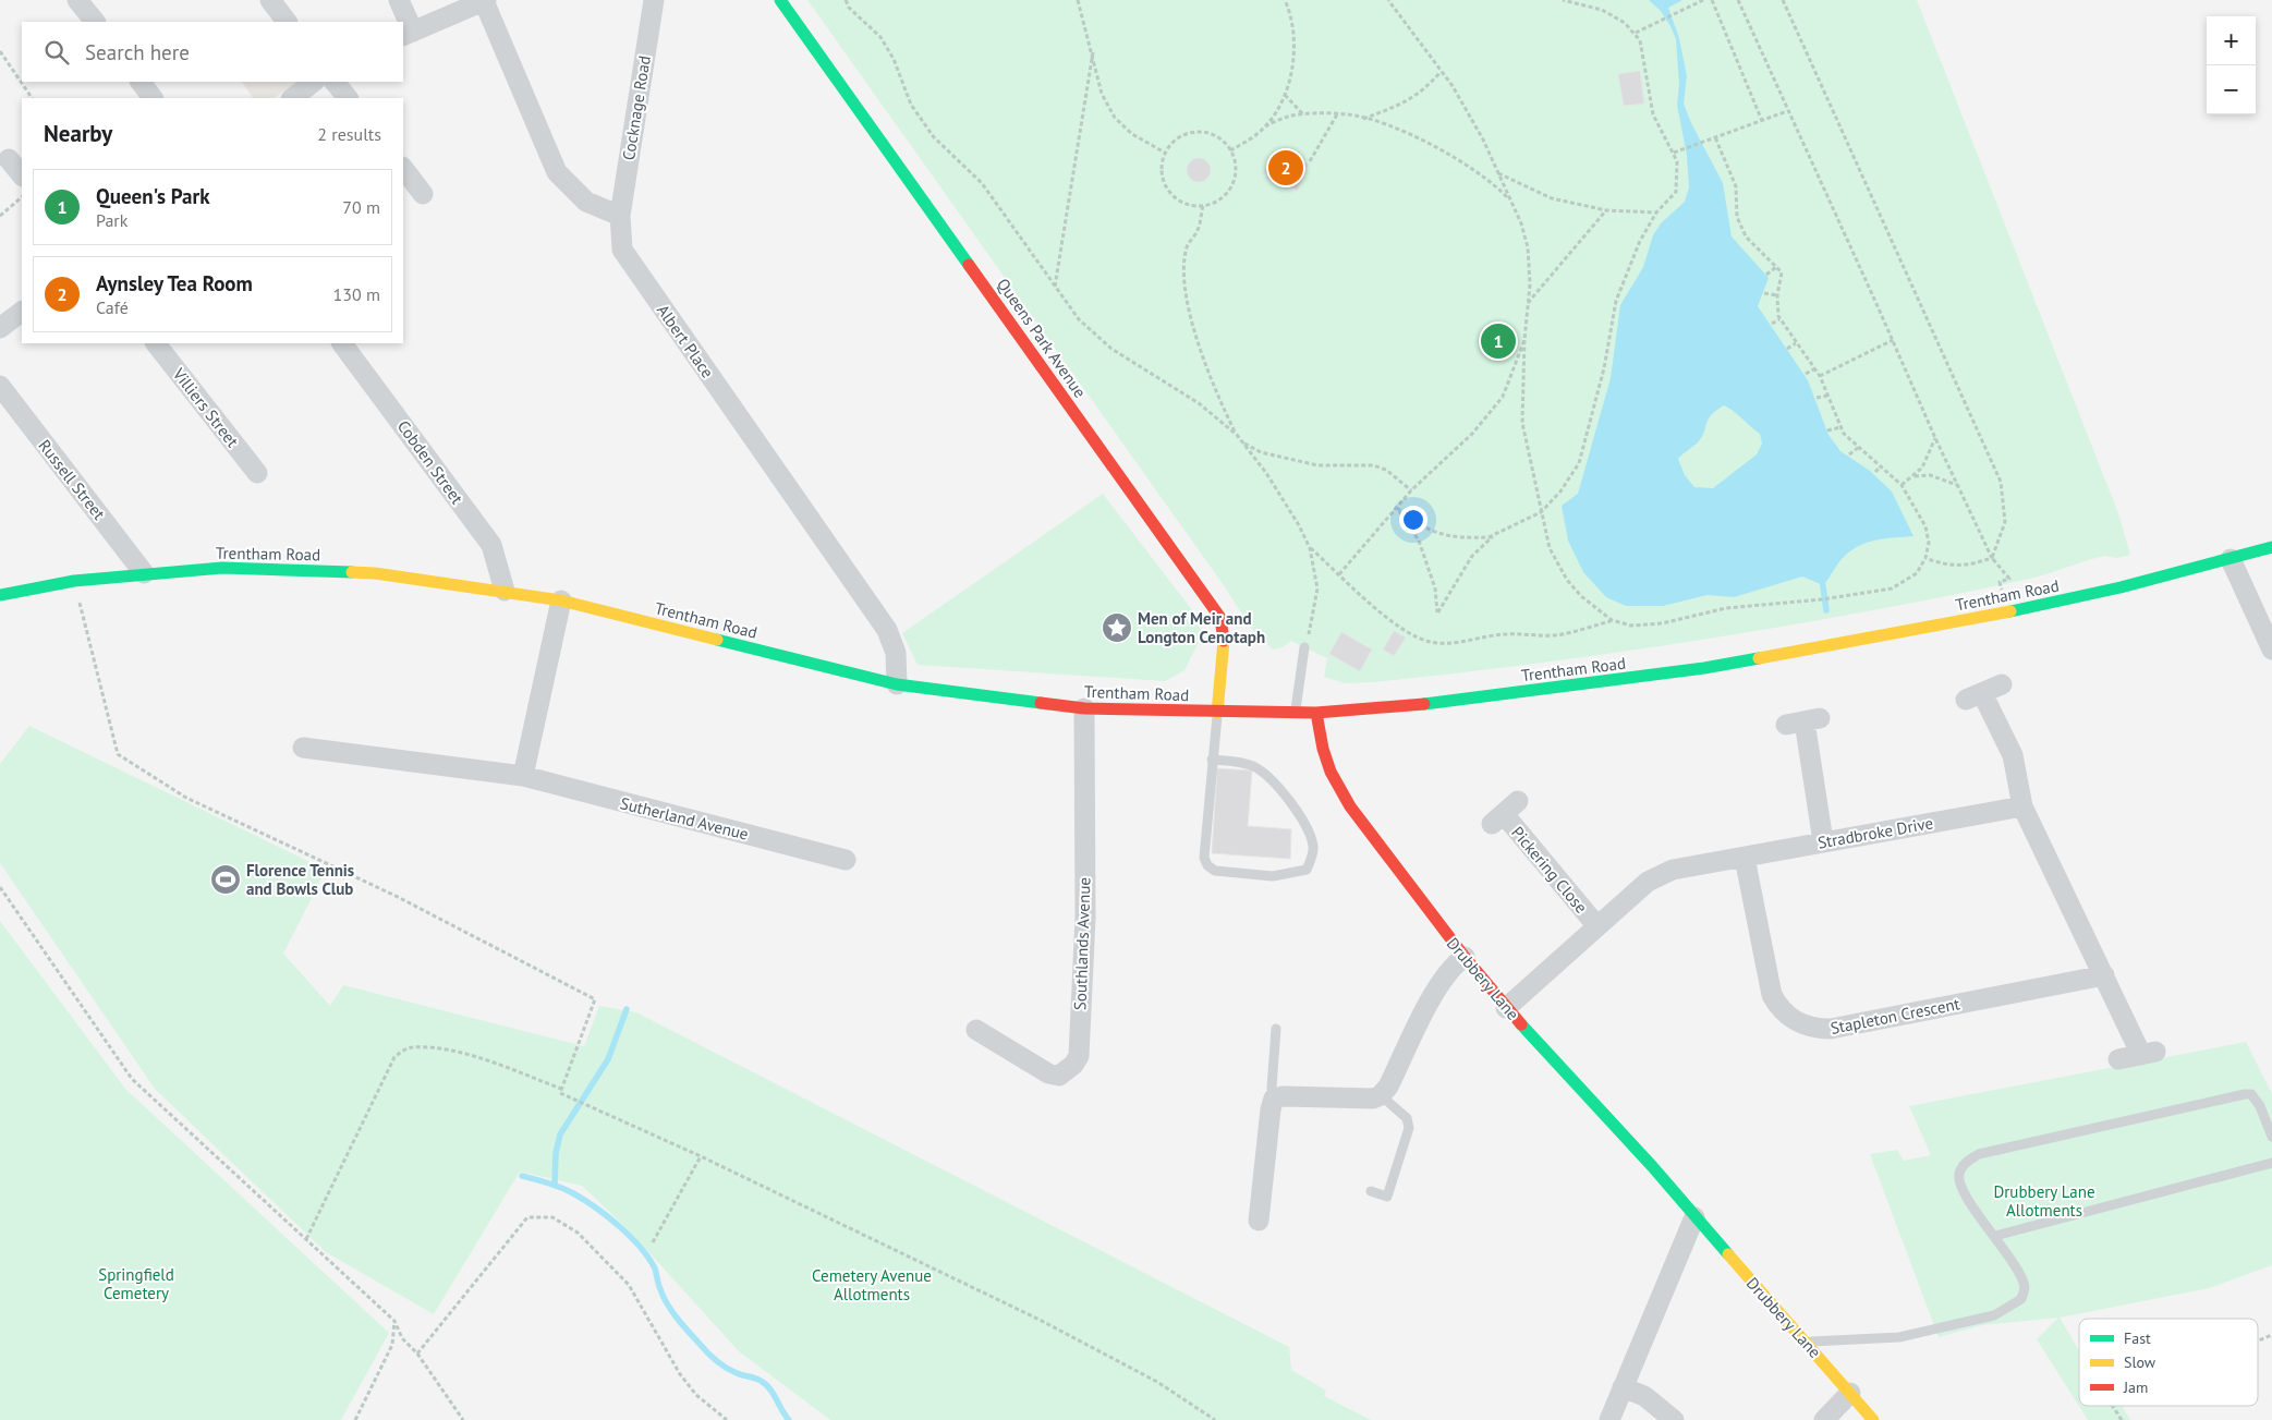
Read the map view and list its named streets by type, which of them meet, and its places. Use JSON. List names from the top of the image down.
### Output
{
  "streets": {
    "main road": ["Queens Park Avenue", "Trentham Road", "Drubbery Lane"],
    "street": [
      "Cocknage Road",
      "Albert Place",
      "Villiers Street",
      "Cobden Street",
      "Russell Street",
      "Sutherland Avenue",
      "Stradbroke Drive",
      "Pickering Close",
      "Southlands Avenue",
      "Stapleton Crescent"
    ]
  },
  "crossings": [
    ["Cocknage Road", "Albert Place"],
    ["Queens Park Avenue", "Trentham Road"],
    ["Albert Place", "Trentham Road"],
    ["Cobden Street", "Trentham Road"],
    ["Russell Street", "Trentham Road"],
    ["Trentham Road", "Southlands Avenue"],
    ["Trentham Road", "Drubbery Lane"],
    ["Stradbroke Drive", "Pickering Close"],
    ["Stradbroke Drive", "Drubbery Lane"],
    ["Stradbroke Drive", "Stapleton Crescent"]
  ],
  "parks": ["Drubbery Lane Allotments", "Springfield Cemetery", "Cemetery Avenue Allotments"],
  "places": {
    "place": ["Men of Meir and Longton Cenotaph"],
    "sports": ["Florence Tennis and Bowls Club"]
  },
  "legend": ["Fast", "Slow", "Jam"],
  "page": {
    "map_buttons": ["+", "−"],
    "search": "Search here",
    "heading": ["Nearby", "2 results"],
    "pins": ["2", "1"],
    "list": [
      {
        "mark": "1",
        "name": "Queen's Park",
        "note": "Park",
        "value": "70 m"
      },
      {
        "mark": "2",
        "name": "Aynsley Tea Room",
        "note": "Café",
        "value": "130 m"
      }
    ]
  }
}
